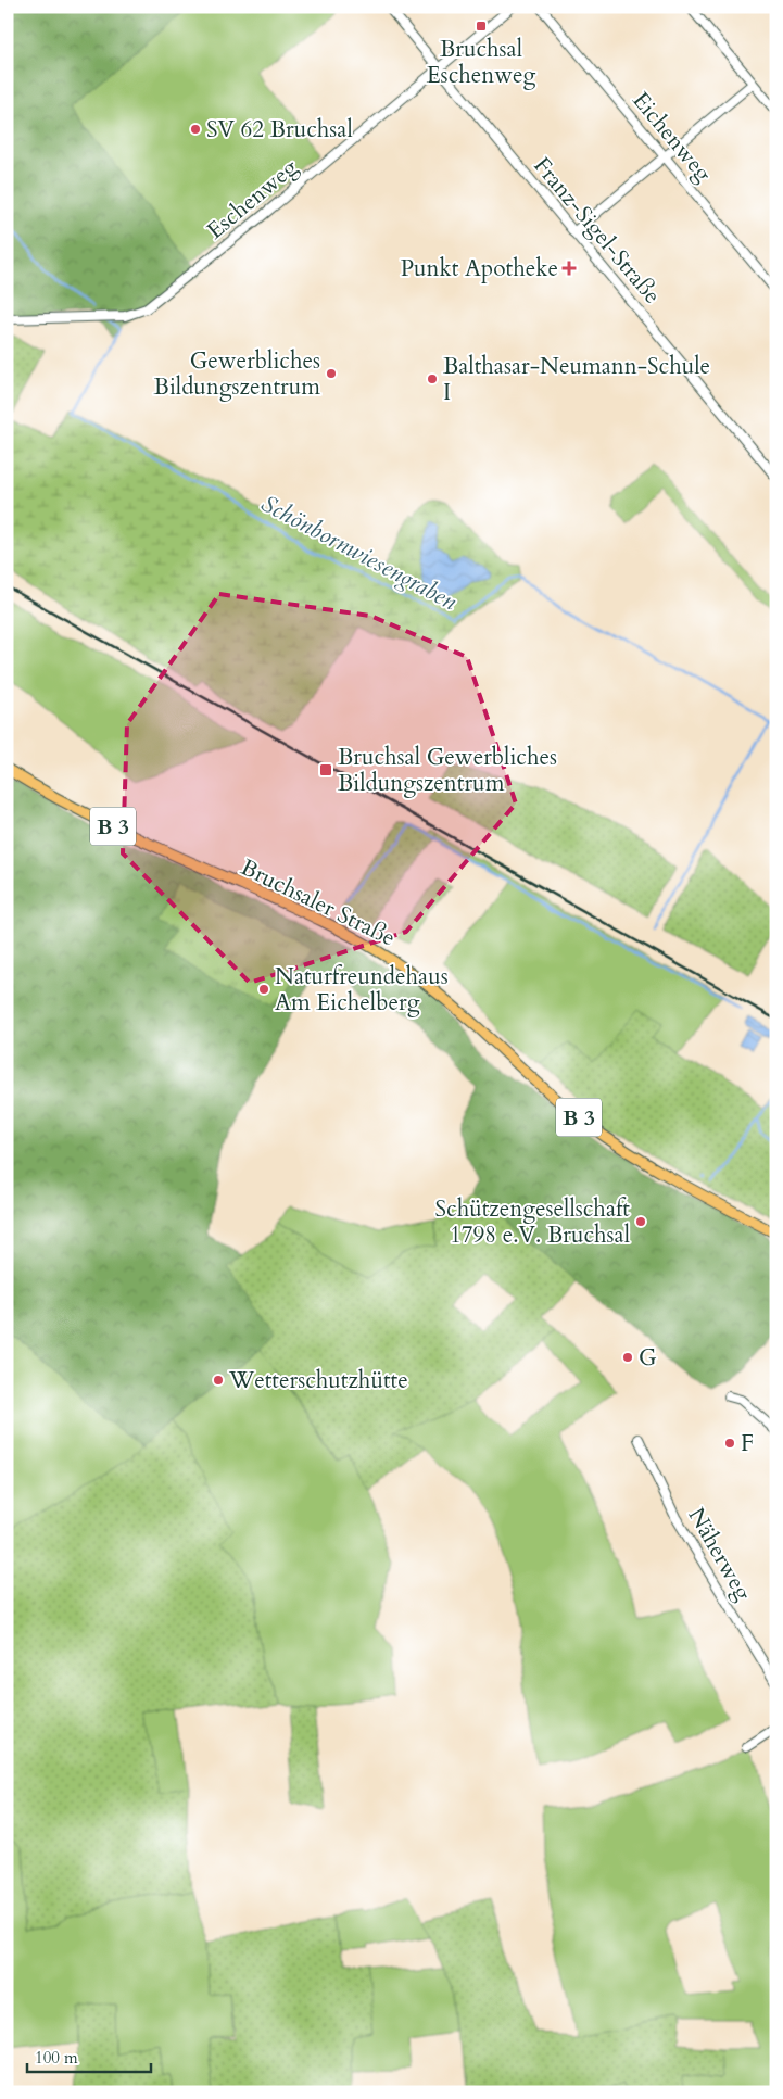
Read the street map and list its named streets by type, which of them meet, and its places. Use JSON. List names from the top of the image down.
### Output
{
  "streets": {
    "main road": ["B 3", "Bruchsaler Straße"],
    "street": [
      "Eichenweg",
      "Eschenweg",
      "Franz-Sigel-Straße",
      "Näherweg"
    ]
  },
  "crossings": [
    ["Eschenweg", "Franz-Sigel-Straße"]
  ],
  "water": ["Schönbornwiesengraben"],
  "places": {
    "transit": ["Bruchsal Eschenweg", "Bruchsal Gewerbliches Bildungszentrum"],
    "other": [
      "SV 62 Bruchsal",
      "Gewerbliches Bildungszentrum",
      "Balthasar-Neumann-Schule I",
      "Naturfreundehaus Am Eichelberg",
      "Schützengesellschaft 1798 e.V. Bruchsal",
      "G",
      "Wetterschutzhütte",
      "F"
    ],
    "health": ["Punkt Apotheke"]
  },
  "scale_bar": "100 m"
}
